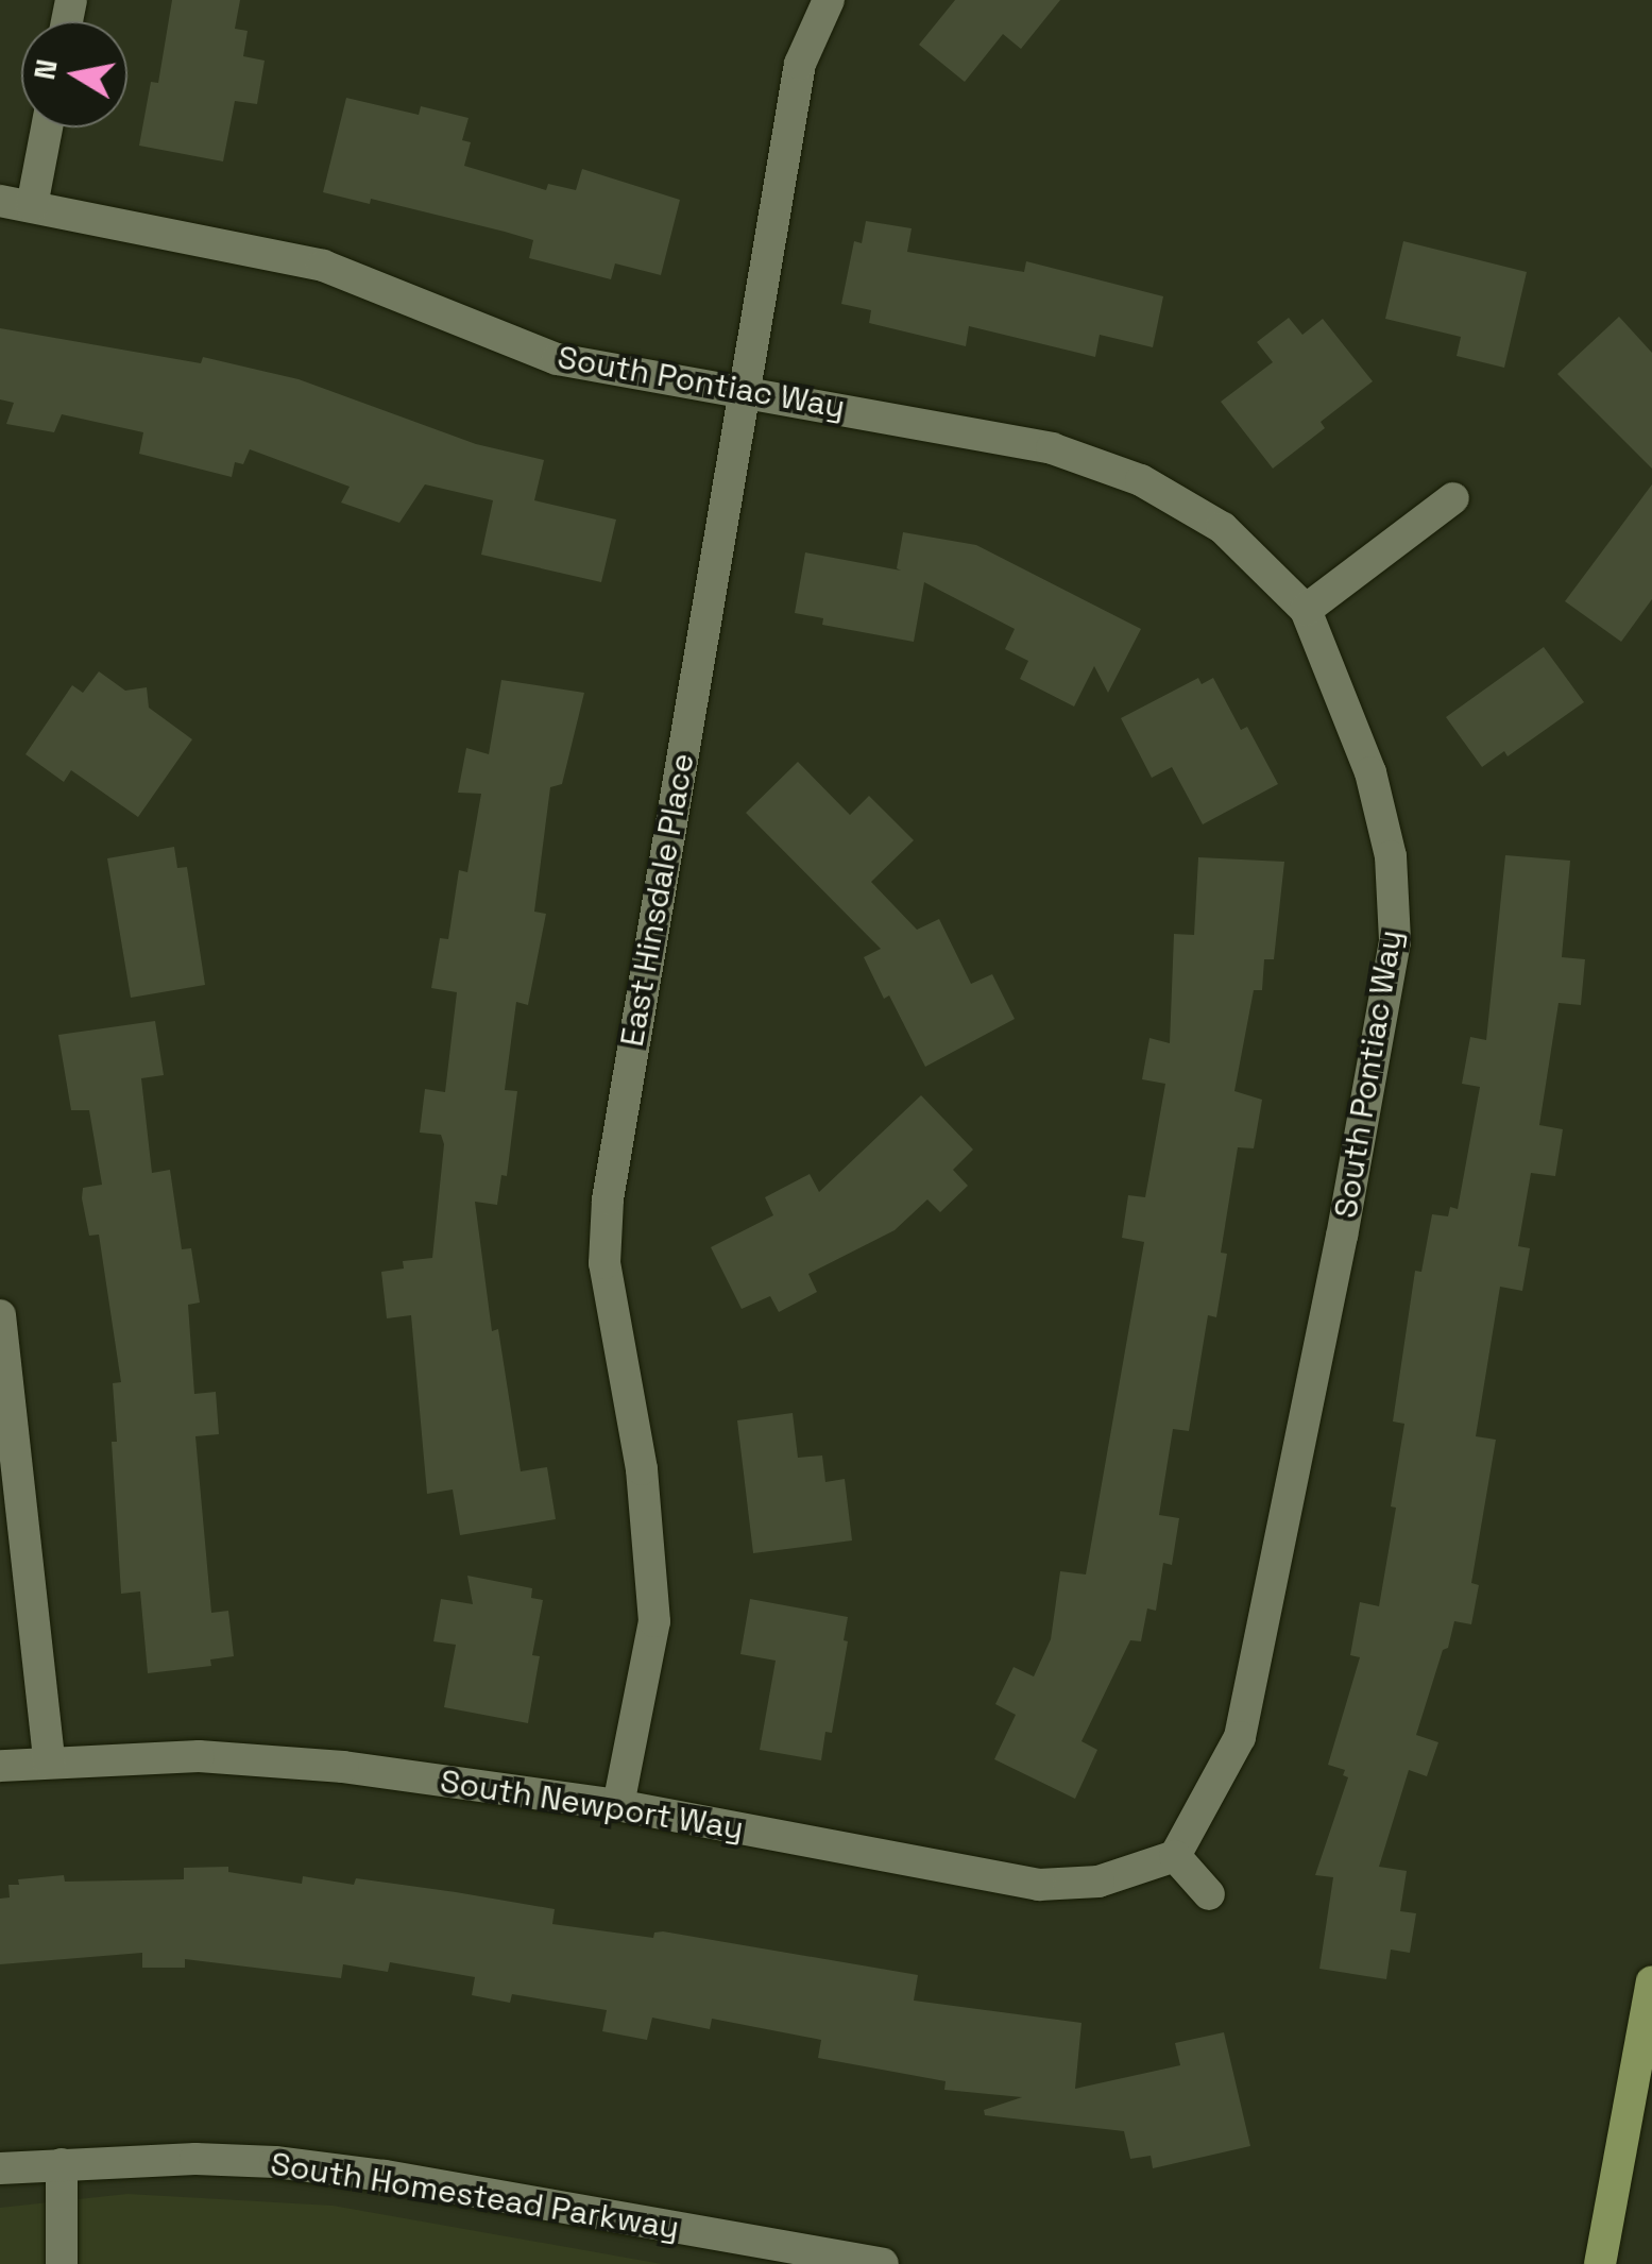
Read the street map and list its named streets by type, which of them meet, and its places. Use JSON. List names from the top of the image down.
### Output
{
  "streets": {
    "street": [
      "South Pontiac Way",
      "East Hinsdale Place",
      "South Newport Way",
      "South Homestead Parkway"
    ]
  },
  "crossings": [
    ["South Pontiac Way", "East Hinsdale Place"],
    ["South Pontiac Way", "South Newport Way"],
    ["East Hinsdale Place", "South Newport Way"]
  ],
  "north": "left"
}
